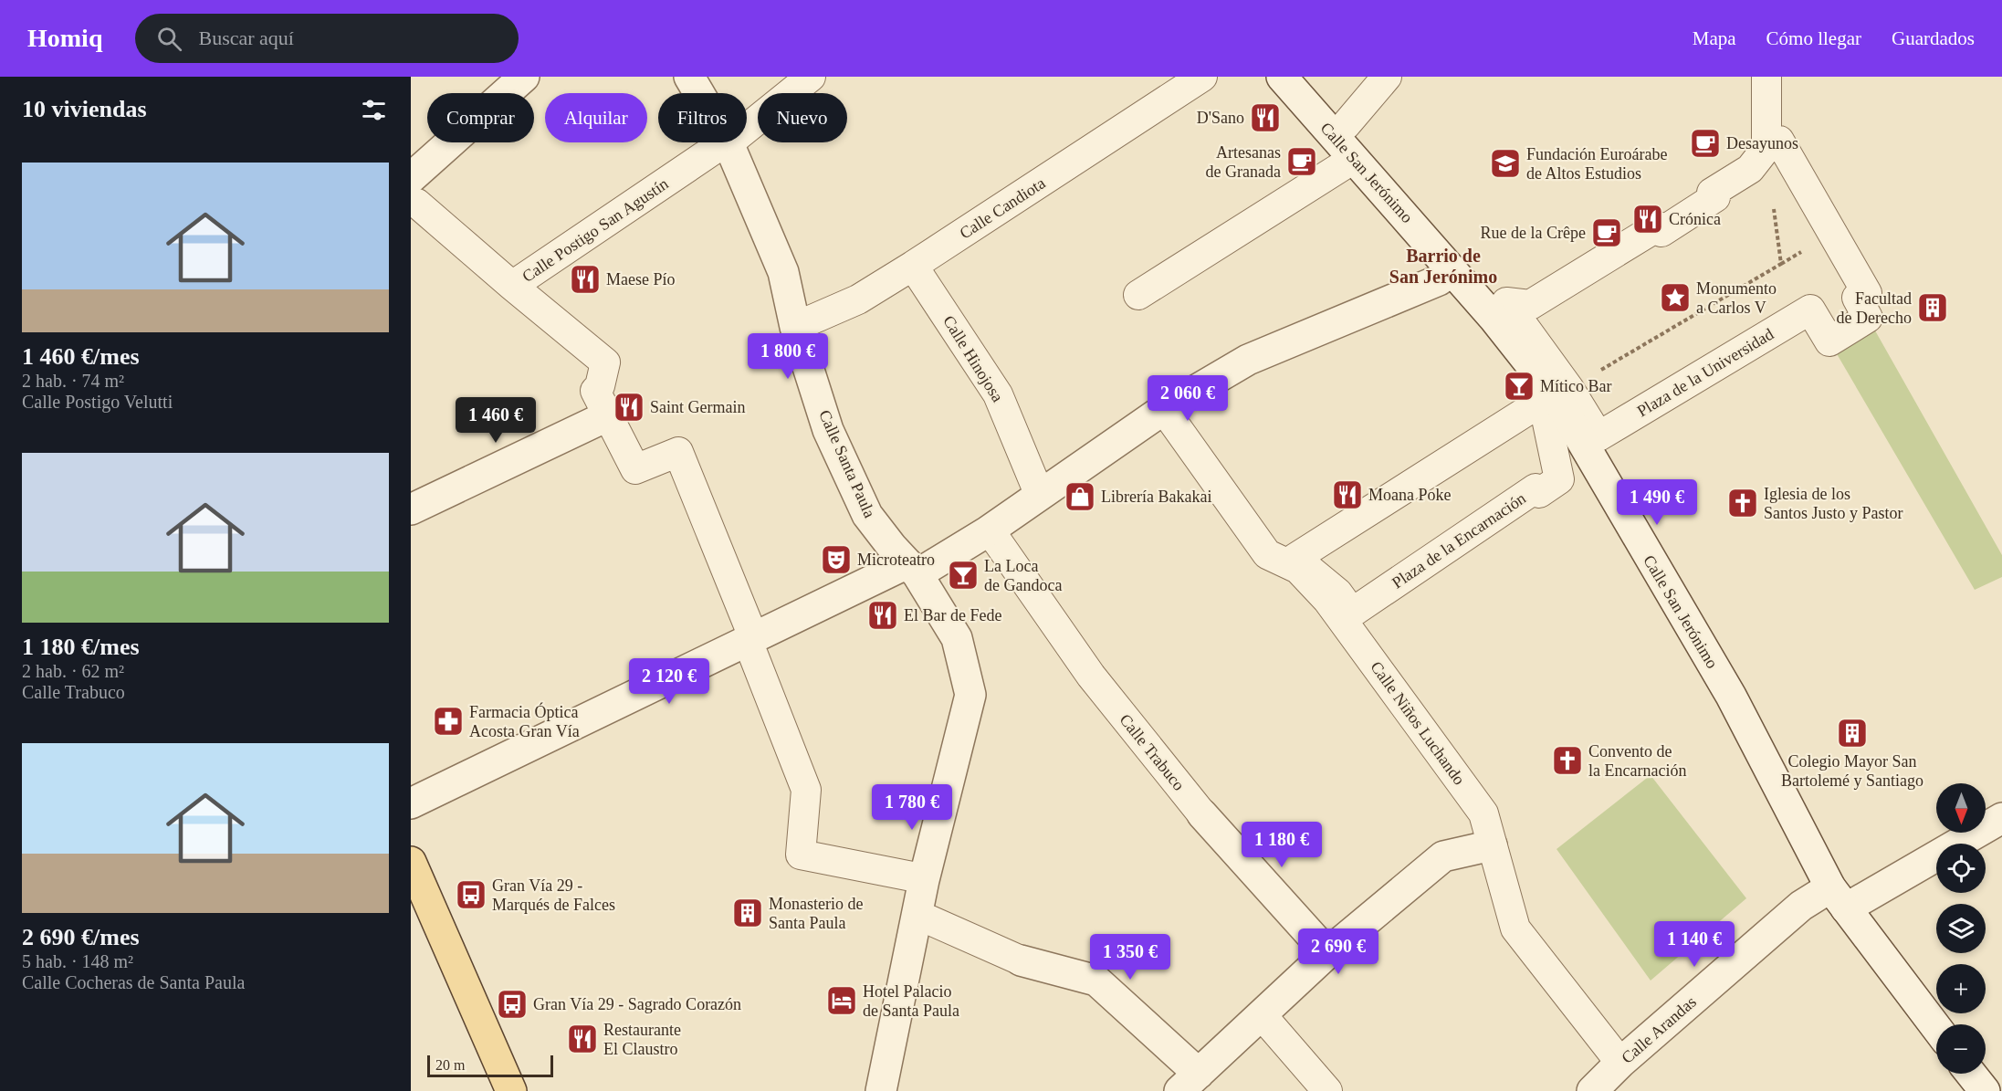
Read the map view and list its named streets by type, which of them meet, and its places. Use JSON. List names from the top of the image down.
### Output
{
  "streets": {
    "street": [
      "Calle San Jerónimo",
      "Calle Candiota",
      "Calle Postigo San Agustín",
      "Calle Hinojosa",
      "Plaza de la Universidad",
      "Calle Santa Paula",
      "Plaza de la Encarnación",
      "Calle Niños Luchando",
      "Calle Trabuco",
      "Calle Arandas"
    ]
  },
  "crossings": [
    ["Calle San Jerónimo", "Calle Arandas"],
    ["Calle Candiota", "Calle Hinojosa"],
    ["Calle Candiota", "Calle Santa Paula"],
    ["Calle Postigo San Agustín", "Calle Santa Paula"],
    ["Plaza de la Encarnación", "Calle Niños Luchando"],
    ["Calle Niños Luchando", "Calle Arandas"]
  ],
  "districts": ["Barrio de San Jerónimo"],
  "places": {
    "restaurant": [
      "D'Sano",
      "Crónica",
      "Maese Pío",
      "Saint Germain",
      "Moana Poke",
      "El Bar de Fede",
      "Restaurante El Claustro"
    ],
    "cafe": ["Desayunos", "Artesanas de Granada", "Rue de la Crêpe"],
    "school or university": ["Fundación Euroárabe de Altos Estudios"],
    "place": ["Monumento a Carlos V"],
    "building": ["Facultad de Derecho", "Colegio Mayor San Bartolemé y Santiago", "Monasterio de Santa Paula"],
    "bar": ["Mítico Bar", "La Loca de Gandoca"],
    "shop": ["Librería Bakakai"],
    "church": ["Iglesia de los Santos Justo y Pastor", "Convento de la Encarnación"],
    "theatre": ["Microteatro"],
    "pharmacy": ["Farmacia Óptica Acosta Gran Vía"],
    "bus stop": ["Gran Vía 29 - Marqués de Falces", "Gran Vía 29 - Sagrado Corazón"],
    "hotel": ["Hotel Palacio de Santa Paula"]
  },
  "scale_bar": "20 m",
  "north": "bottom",
  "page": {
    "header": "Homiq",
    "search": "Buscar aquí",
    "nav": ["Mapa", "Cómo llegar", "Guardados"],
    "heading": "10 viviendas",
    "chip": [
      "Comprar",
      "Alquilar",
      "Filtros",
      "Nuevo"
    ],
    "list": [
      {
        "name": "1 460 €/mes",
        "note": "2 hab. · 74 m² · Calle Postigo Velutti"
      },
      {
        "name": "1 180 €/mes",
        "note": "2 hab. · 62 m² · Calle Trabuco"
      },
      {
        "name": "2 690 €/mes",
        "note": "5 hab. · 148 m² · Calle Cocheras de Santa Paula"
      }
    ],
    "price": [
      "1 800 €",
      "2 060 €",
      "1 460 €",
      "1 490 €",
      "2 120 €",
      "1 780 €",
      "1 180 €",
      "1 140 €",
      "2 690 €",
      "1 350 €"
    ],
    "map_buttons": ["+", "−"],
    "scale": "20 m"
  }
}
